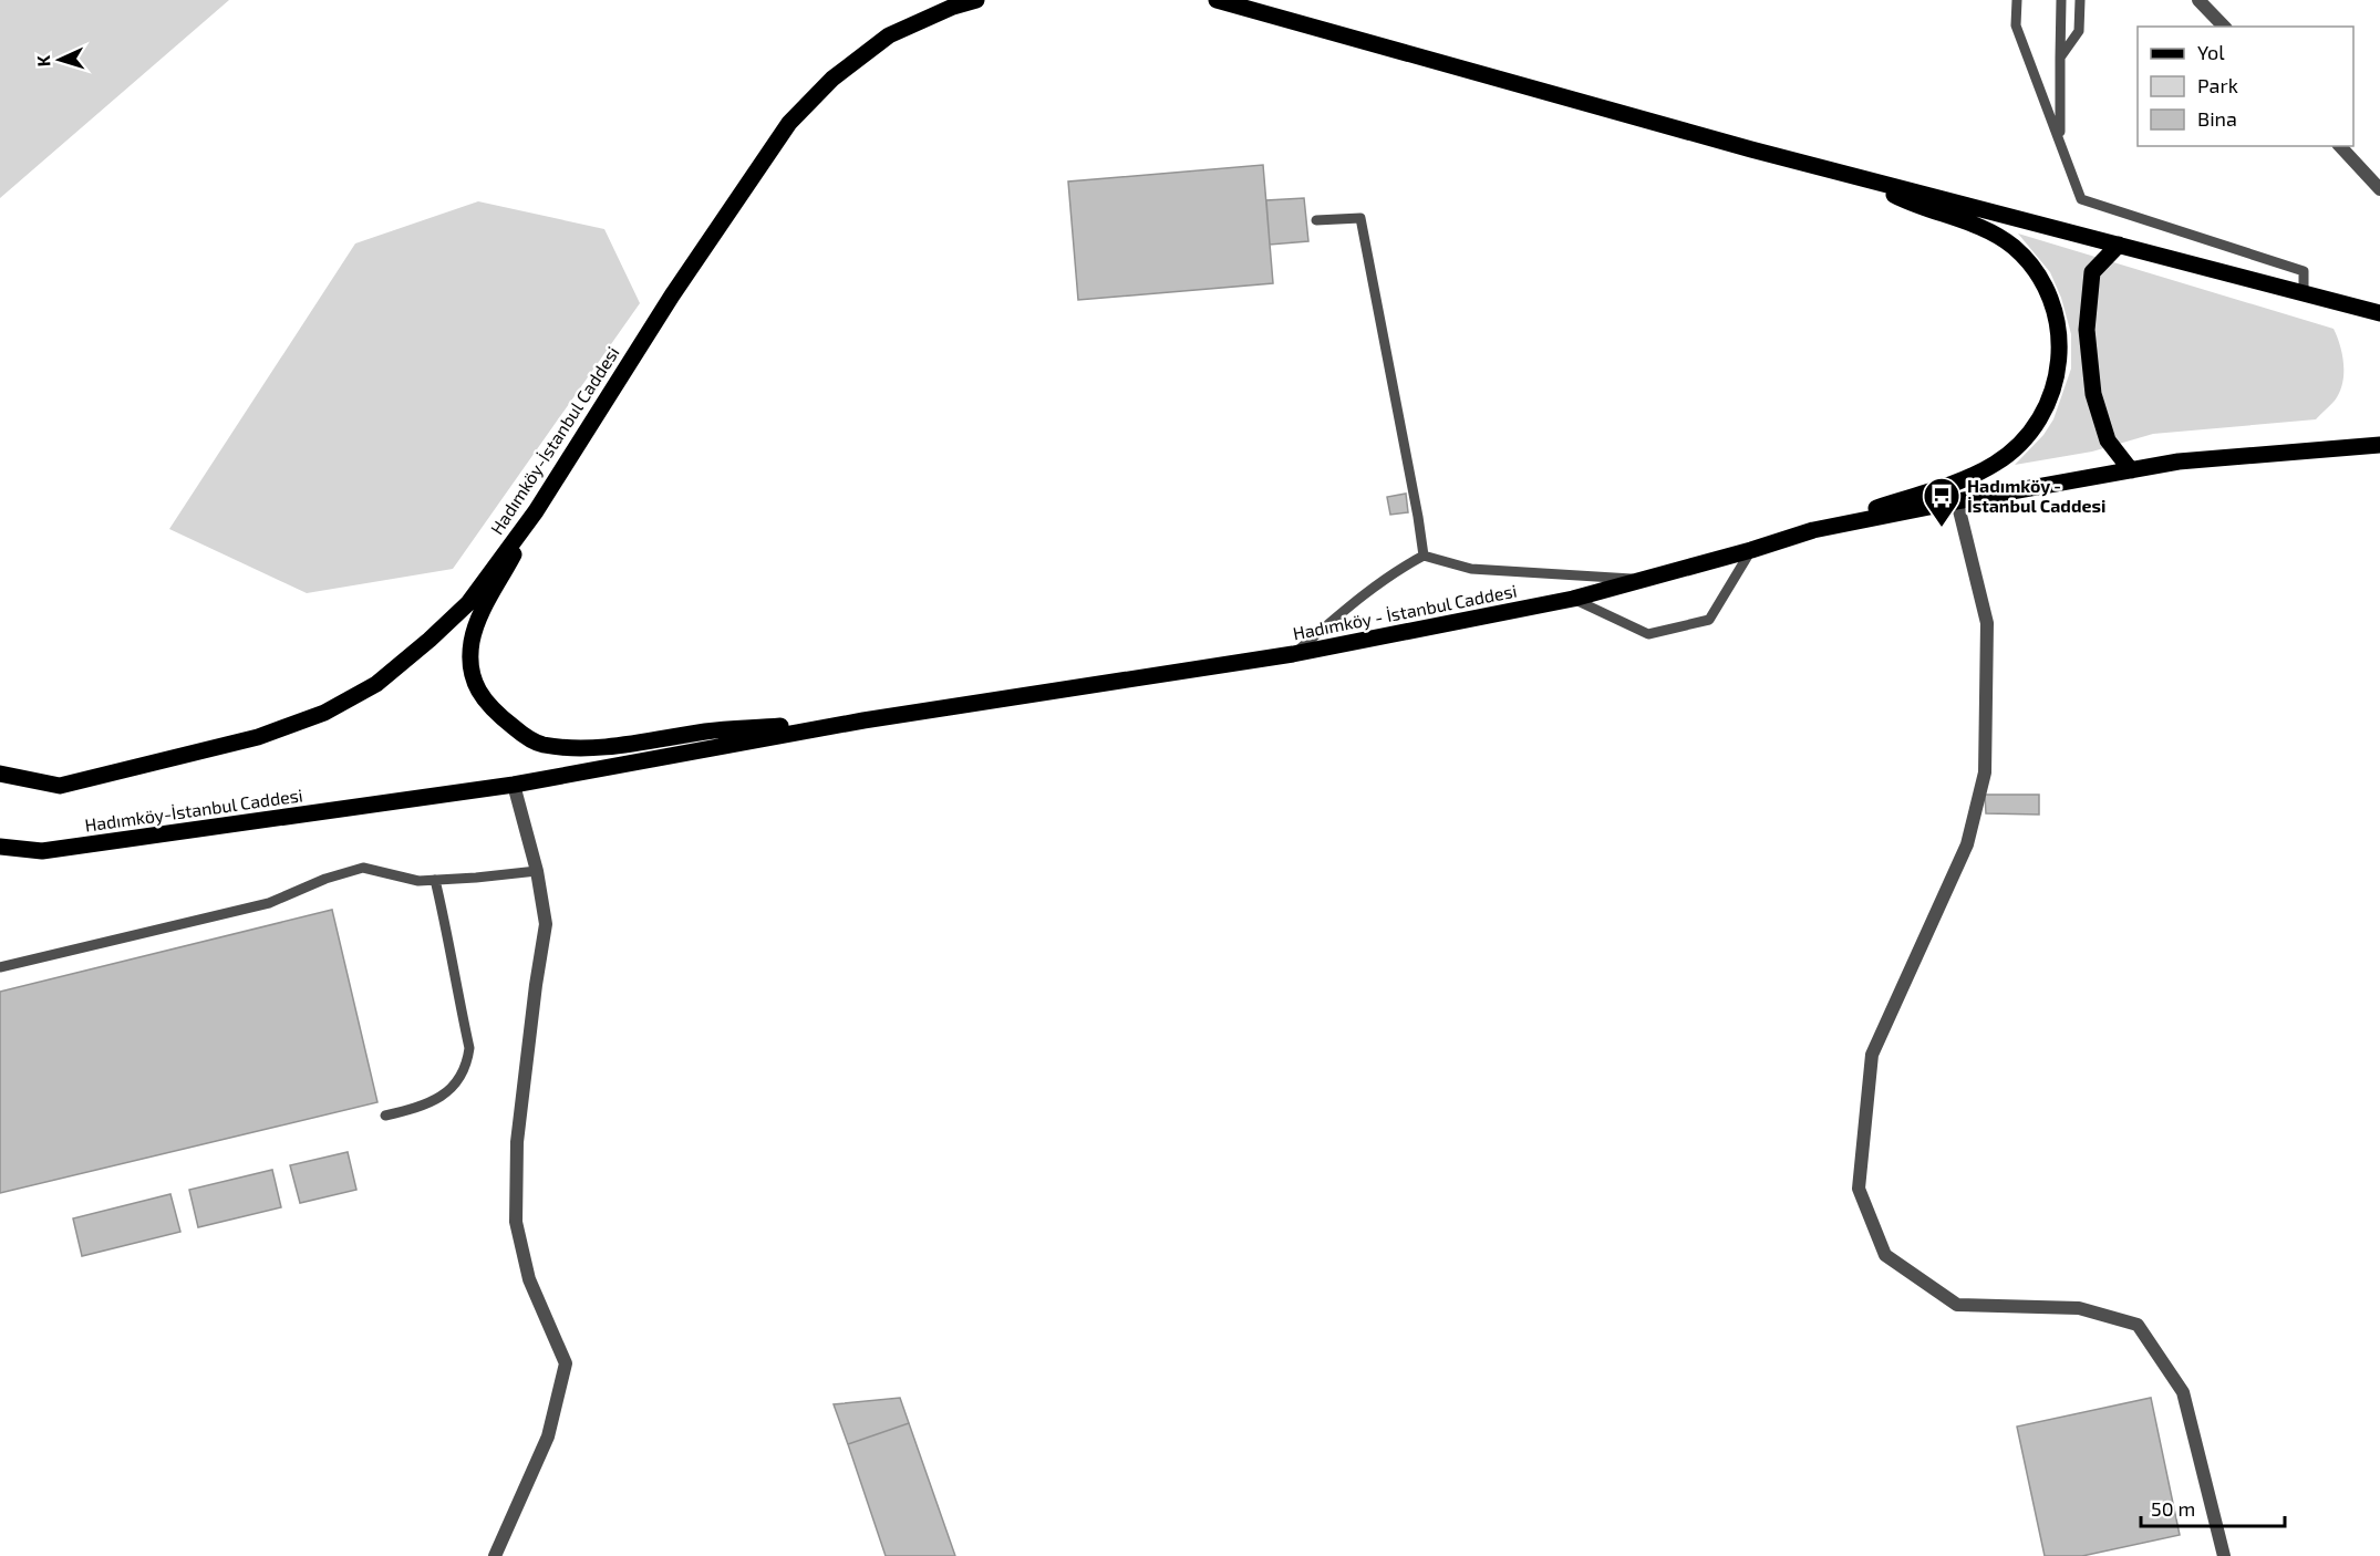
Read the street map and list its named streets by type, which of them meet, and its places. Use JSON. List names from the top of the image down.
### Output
{
  "streets": {
    "main road": ["Hadımköy-İstanbul Caddesi", "Hadımköy - İstanbul Caddesi"]
  },
  "crossings": [
    ["Hadımköy-İstanbul Caddesi", "Hadımköy - İstanbul Caddesi"]
  ],
  "places": {
    "bus stop": ["Hadımköy - İstanbul Caddesi"]
  },
  "legend": ["Yol", "Park", "Bina"],
  "scale_bar": "50 m",
  "north": "left"
}
